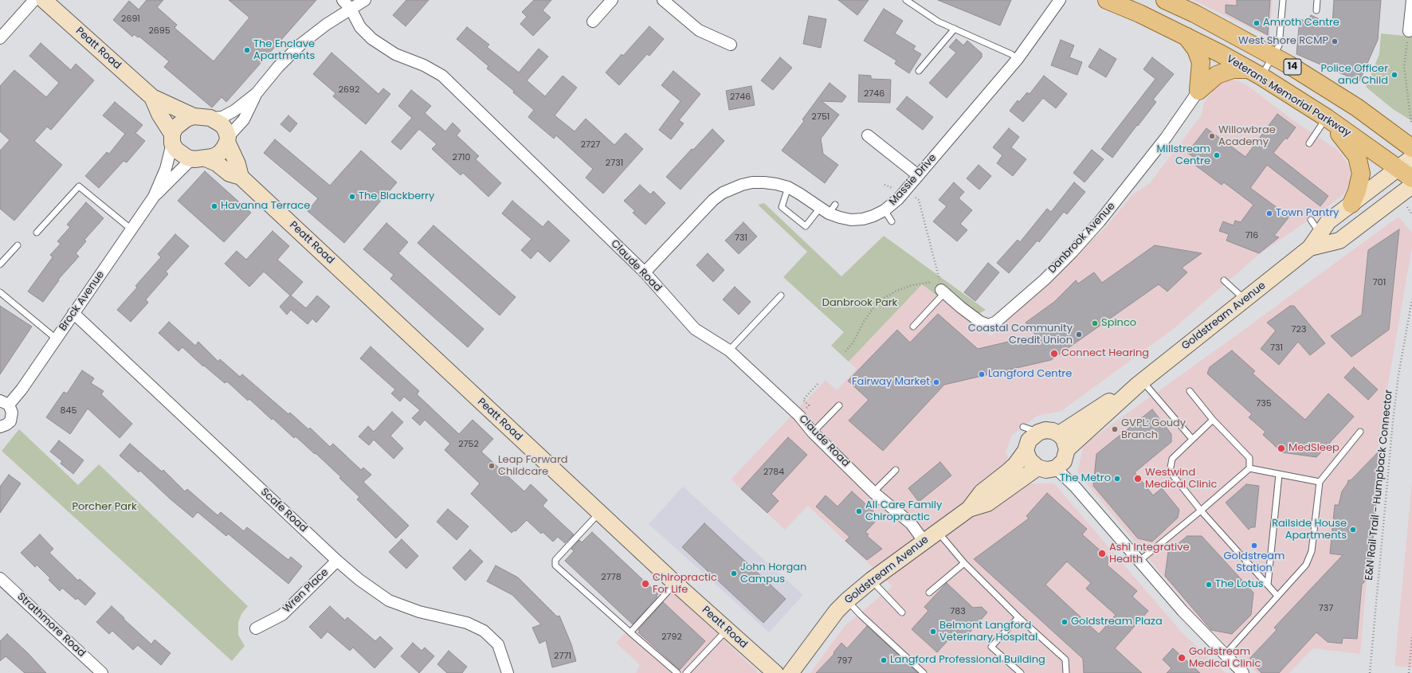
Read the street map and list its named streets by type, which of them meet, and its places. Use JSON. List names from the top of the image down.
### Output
{
  "streets": {
    "main road": ["14", "Veterans Memorial Parkway"],
    "street": [
      "Peatt Road",
      "Massie Drive",
      "Danbrook Avenue",
      "Claude Road",
      "Brock Avenue",
      "Goldstream Avenue",
      "Scafe Road",
      "Wren Place",
      "Strathmore Road"
    ],
    "path": ["E&N Rail Trail - Humpback Connector"]
  },
  "crossings": [
    ["Peatt Road", "Brock Avenue"],
    ["Veterans Memorial Parkway", "Goldstream Avenue"],
    ["Massie Drive", "Claude Road"],
    ["Claude Road", "Goldstream Avenue"],
    ["Brock Avenue", "Scafe Road"],
    ["Scafe Road", "Wren Place"]
  ],
  "parks": ["Danbrook Park", "Porcher Park"],
  "places": [
    "Amroth Centre",
    "West Shore RCMP",
    "The Enclave Apartments",
    "Police Officer and Child",
    "Willowbrae Academy",
    "Millstream Centre",
    "The Blackberry",
    "Havanna Terrace",
    "Town Pantry",
    "Spinco",
    "Coastal Community Credit Union",
    "Connect Hearing",
    "Langford Centre",
    "Fairway Market",
    "GVPL: Goudy Branch",
    "MedSleep",
    "Leap Forward Childcare",
    "The Metro",
    "Westwind Medical Clinic",
    "All Care Family Chiropractic",
    "Railside House Apartments",
    "Goldstream Station",
    "Ashi Integrative Health",
    "John Horgan Campus",
    "Chiropractic For Life",
    "The Lotus",
    "Goldstream Plaza",
    "Belmont Langford Veterinary Hospital",
    "Goldstream Medical Clinic",
    "Langford Professional Building"
  ],
  "house_numbers": [
    "2691",
    "2695",
    "2692",
    "2746",
    "2746",
    "2751",
    "2727",
    "2710",
    "2731",
    "716",
    "731",
    "701",
    "723",
    "731",
    "735",
    "845",
    "2752",
    "2784",
    "2778",
    "737",
    "783",
    "2792",
    "2771",
    "797"
  ]
}
